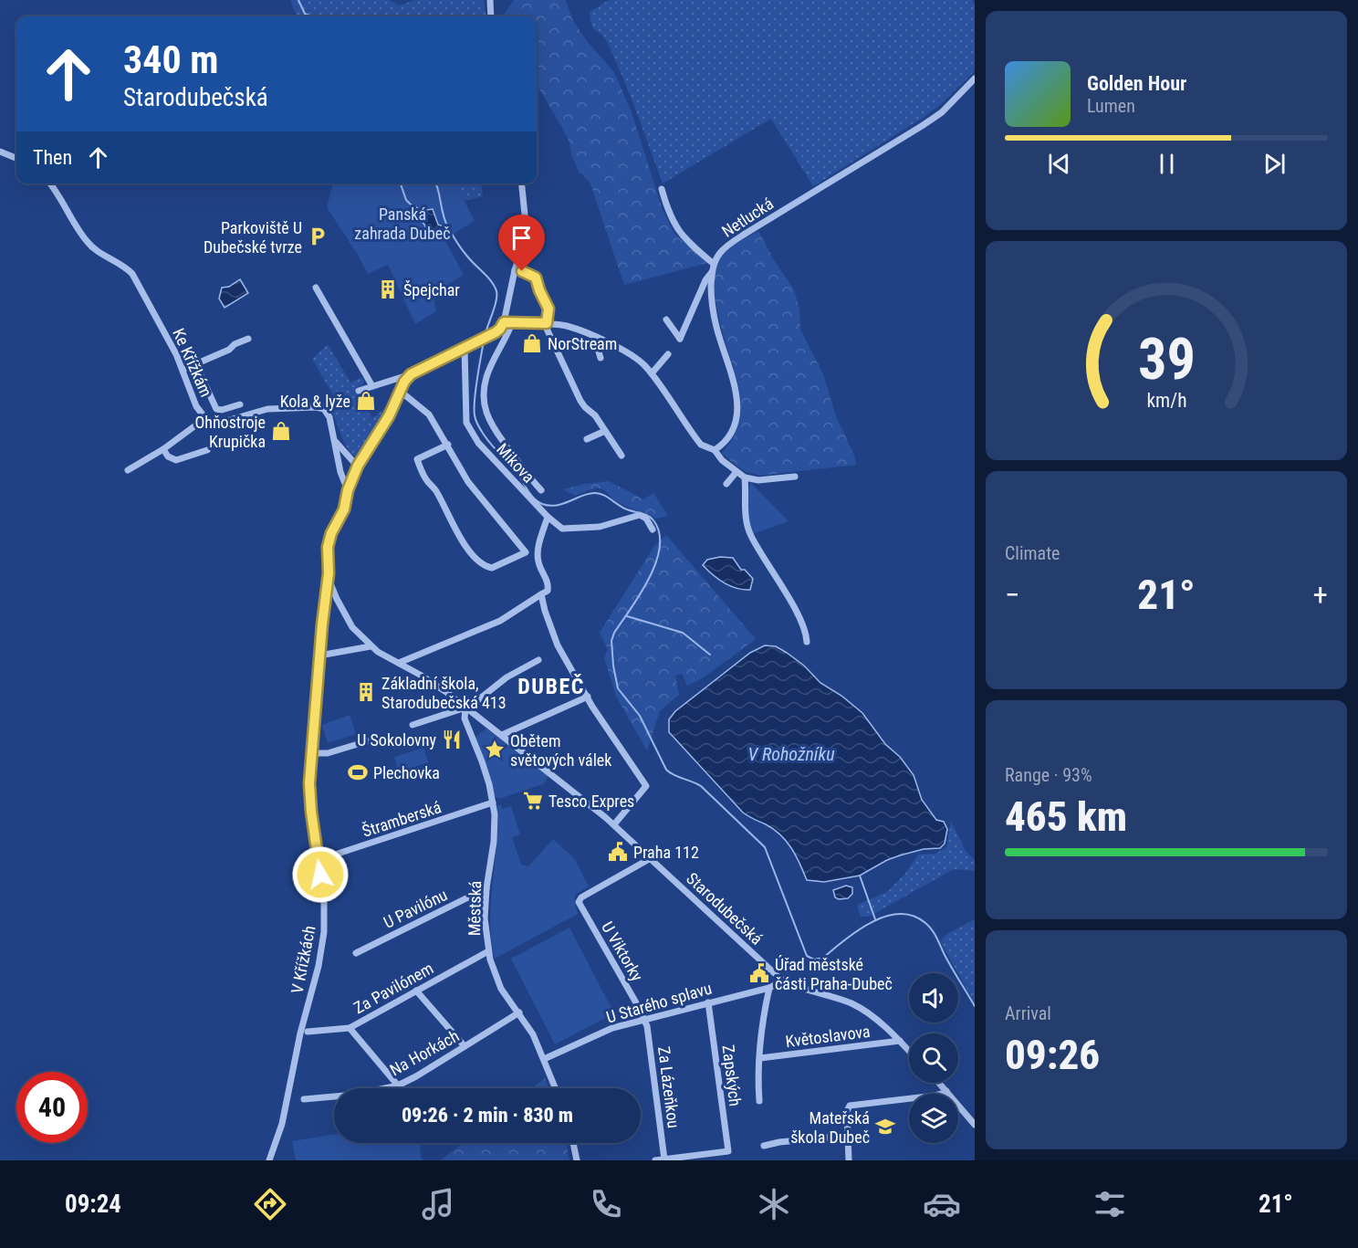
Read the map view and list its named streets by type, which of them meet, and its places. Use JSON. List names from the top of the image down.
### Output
{
  "streets": {
    "street": [
      "Netlucká",
      "Ke Křížkám",
      "Mikova",
      "Štramberská",
      "U Pavilónu",
      "Městská",
      "Starodubečská",
      "U Viktorky",
      "V Křížkách",
      "Za Pavilónem",
      "U Starého splavu",
      "Květoslavova",
      "Na Horkách",
      "Zapských",
      "Za Lázeňkou"
    ]
  },
  "crossings": [
    ["Štramberská", "Městská"],
    ["Štramberská", "V Křížkách"],
    ["U Pavilónu", "Městská"],
    ["Městská", "Starodubečská"],
    ["Městská", "Za Pavilónem"],
    ["Městská", "U Starého splavu"],
    ["Městská", "Na Horkách"],
    ["Starodubečská", "U Viktorky"],
    ["Starodubečská", "V Křížkách"],
    ["Starodubečská", "U Starého splavu"],
    ["Starodubečská", "Květoslavova"],
    ["U Viktorky", "U Starého splavu"],
    ["U Viktorky", "Za Lázeňkou"],
    ["U Starého splavu", "Květoslavova"],
    ["U Starého splavu", "Zapských"],
    ["U Starého splavu", "Za Lázeňkou"],
    ["Zapských", "Za Lázeňkou"]
  ],
  "districts": ["DUBEČ"],
  "water": ["V Rohožníku"],
  "parks": ["Panská zahrada Dubeč"],
  "places": {
    "parking": ["Parkoviště U Dubečské tvrze"],
    "building": ["Špejchar", "Základní škola, Starodubečská 413"],
    "shop": ["NorStream", "Kola & lyže", "Ohňostroje Krupička"],
    "restaurant": ["U Sokolovny"],
    "place": ["Obětem světových válek"],
    "sports": ["Plechovka"],
    "supermarket": ["Tesco Expres"],
    "public building": ["Praha 112", "Úřad městské části Praha-Dubeč"],
    "school or university": ["Mateřská škola Dubeč"]
  },
  "page": {
    "turn": ["340 m", "Starodubečská"],
    "song": ["Golden Hour", "Lumen"],
    "then": "Then",
    "tile": [
      "Climate",
      ["Range · 93%", "465 km"],
      ["Arrival", "09:26"]
    ],
    "heat": ["−", "21°", "+"],
    "limit": "40",
    "trip": "09:26 · 2 min · 830 m",
    "tabs": ["09:24", "21°"],
    "gauge": ["39", "km/h"]
  }
}
